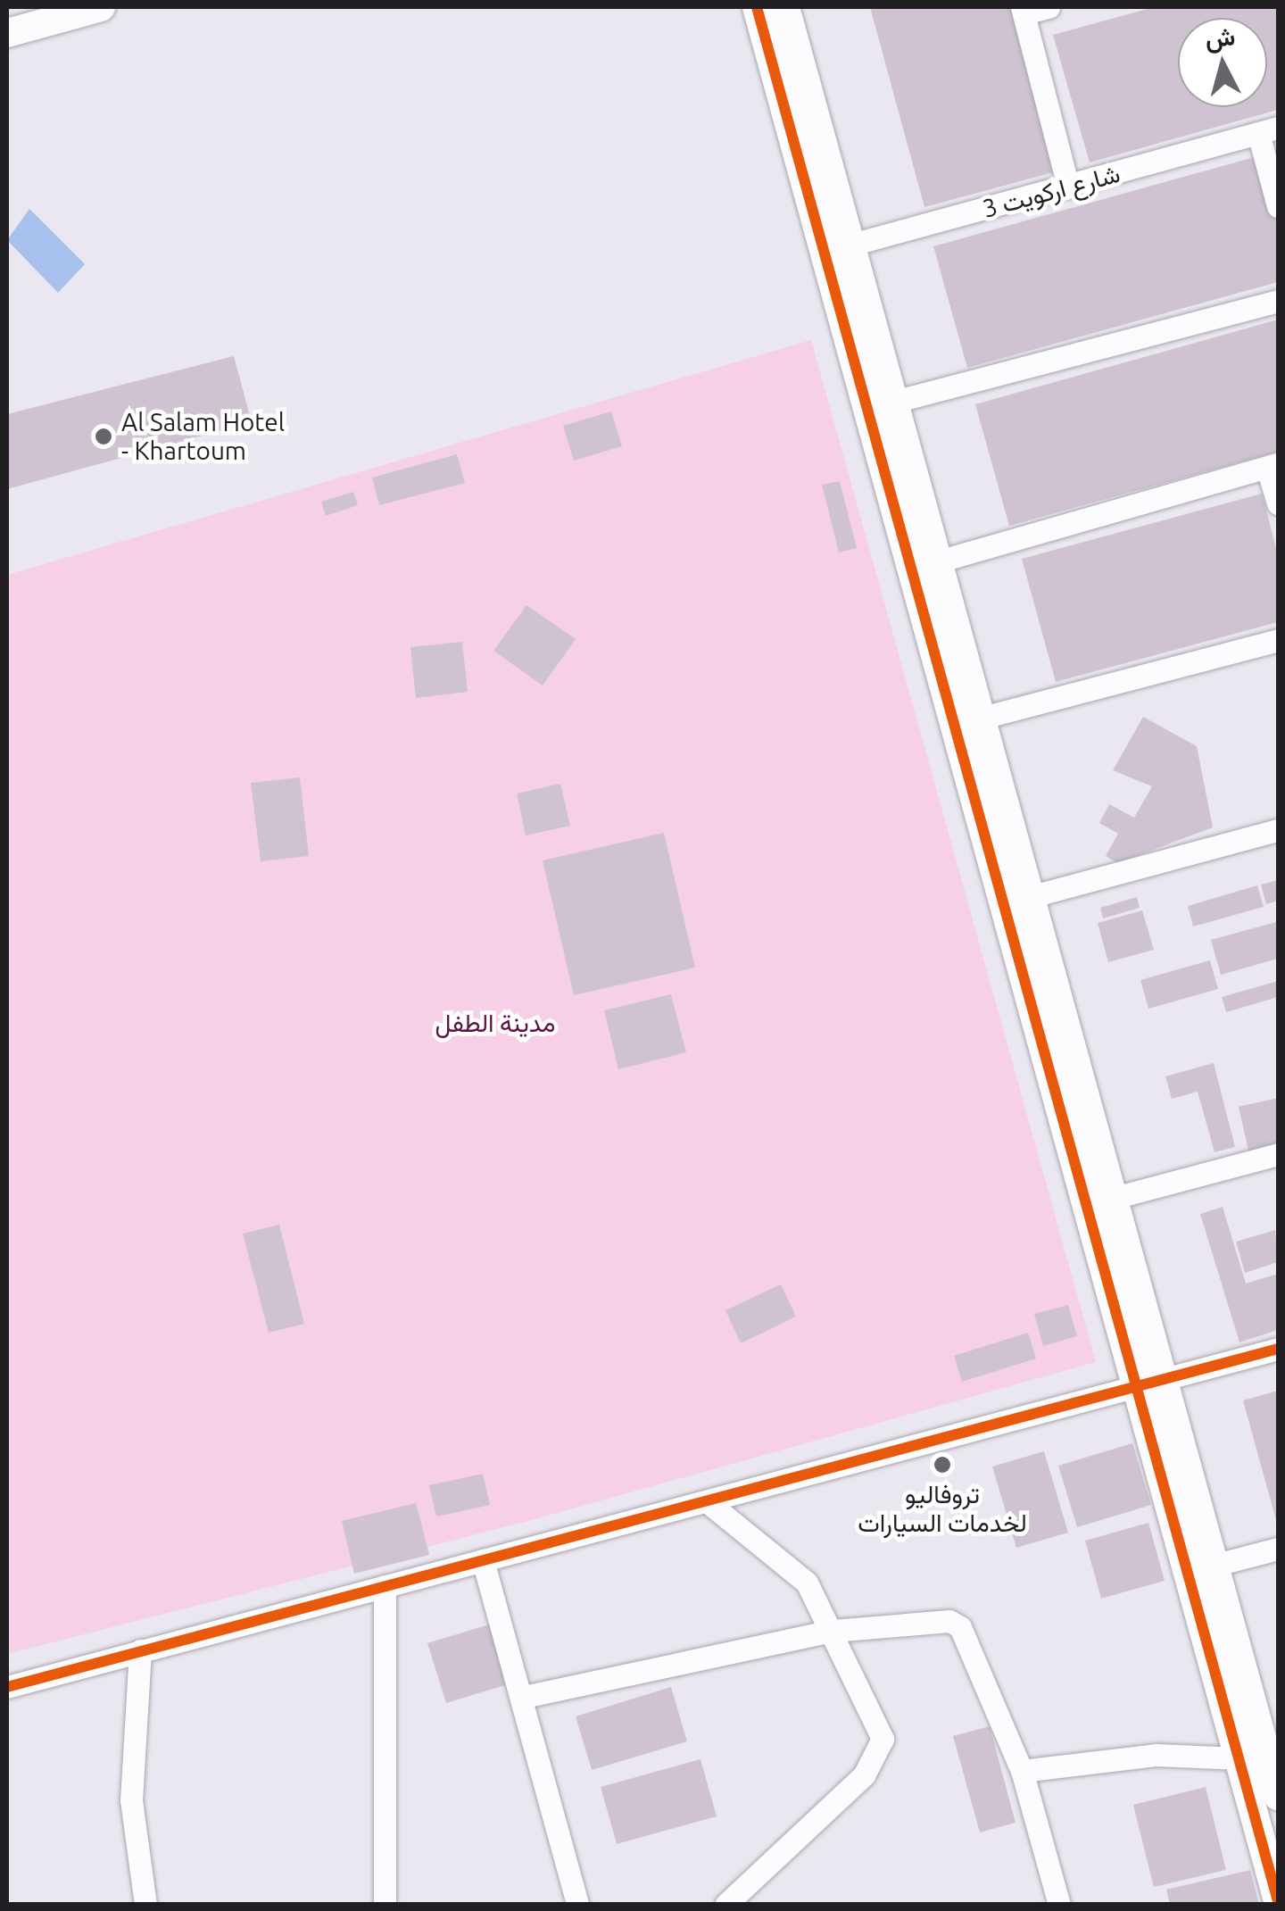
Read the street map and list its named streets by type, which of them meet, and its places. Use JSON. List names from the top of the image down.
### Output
{
  "streets": {
    "street": ["شارع اركويت 3"]
  },
  "parks": ["مدينة الطفل"],
  "places": ["Al Salam Hotel - Khartoum", "تروفاليو لخدمات السيارات"],
  "north": "top"
}
